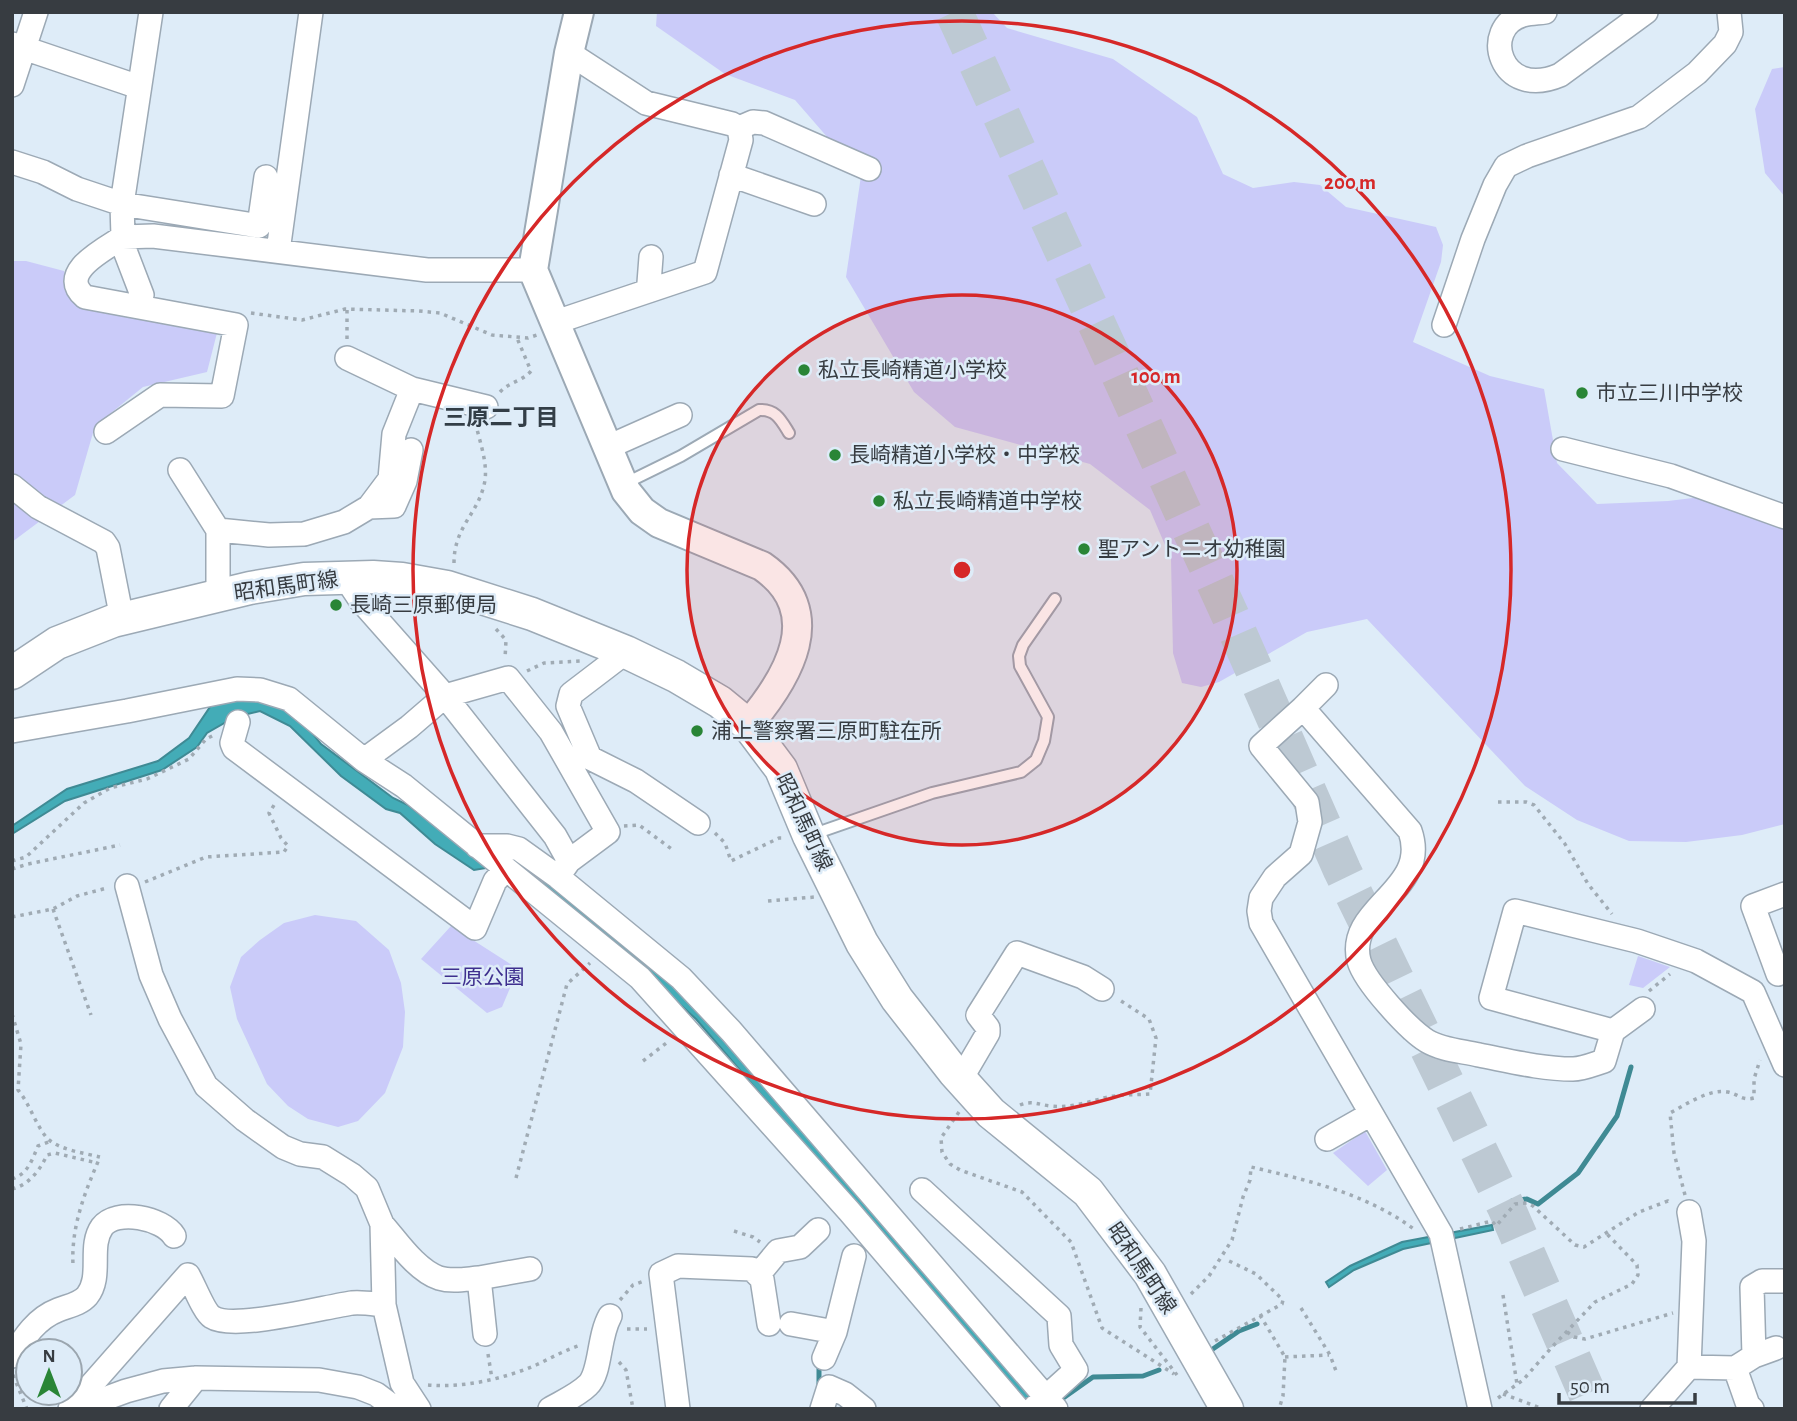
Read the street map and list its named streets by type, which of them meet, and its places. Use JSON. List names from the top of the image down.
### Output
{
  "streets": {
    "main road": ["昭和馬町線"]
  },
  "districts": ["三原二丁目"],
  "parks": ["三原公園"],
  "places": [
    "私立長崎精道小学校",
    "市立三川中学校",
    "長崎精道小学校・中学校",
    "私立長崎精道中学校",
    "聖アントニオ幼稚園",
    "長崎三原郵便局",
    "浦上警察署三原町駐在所"
  ],
  "scale_bar": "50 m",
  "north": "top",
  "rings": ["200 m", "100 m"]
}
